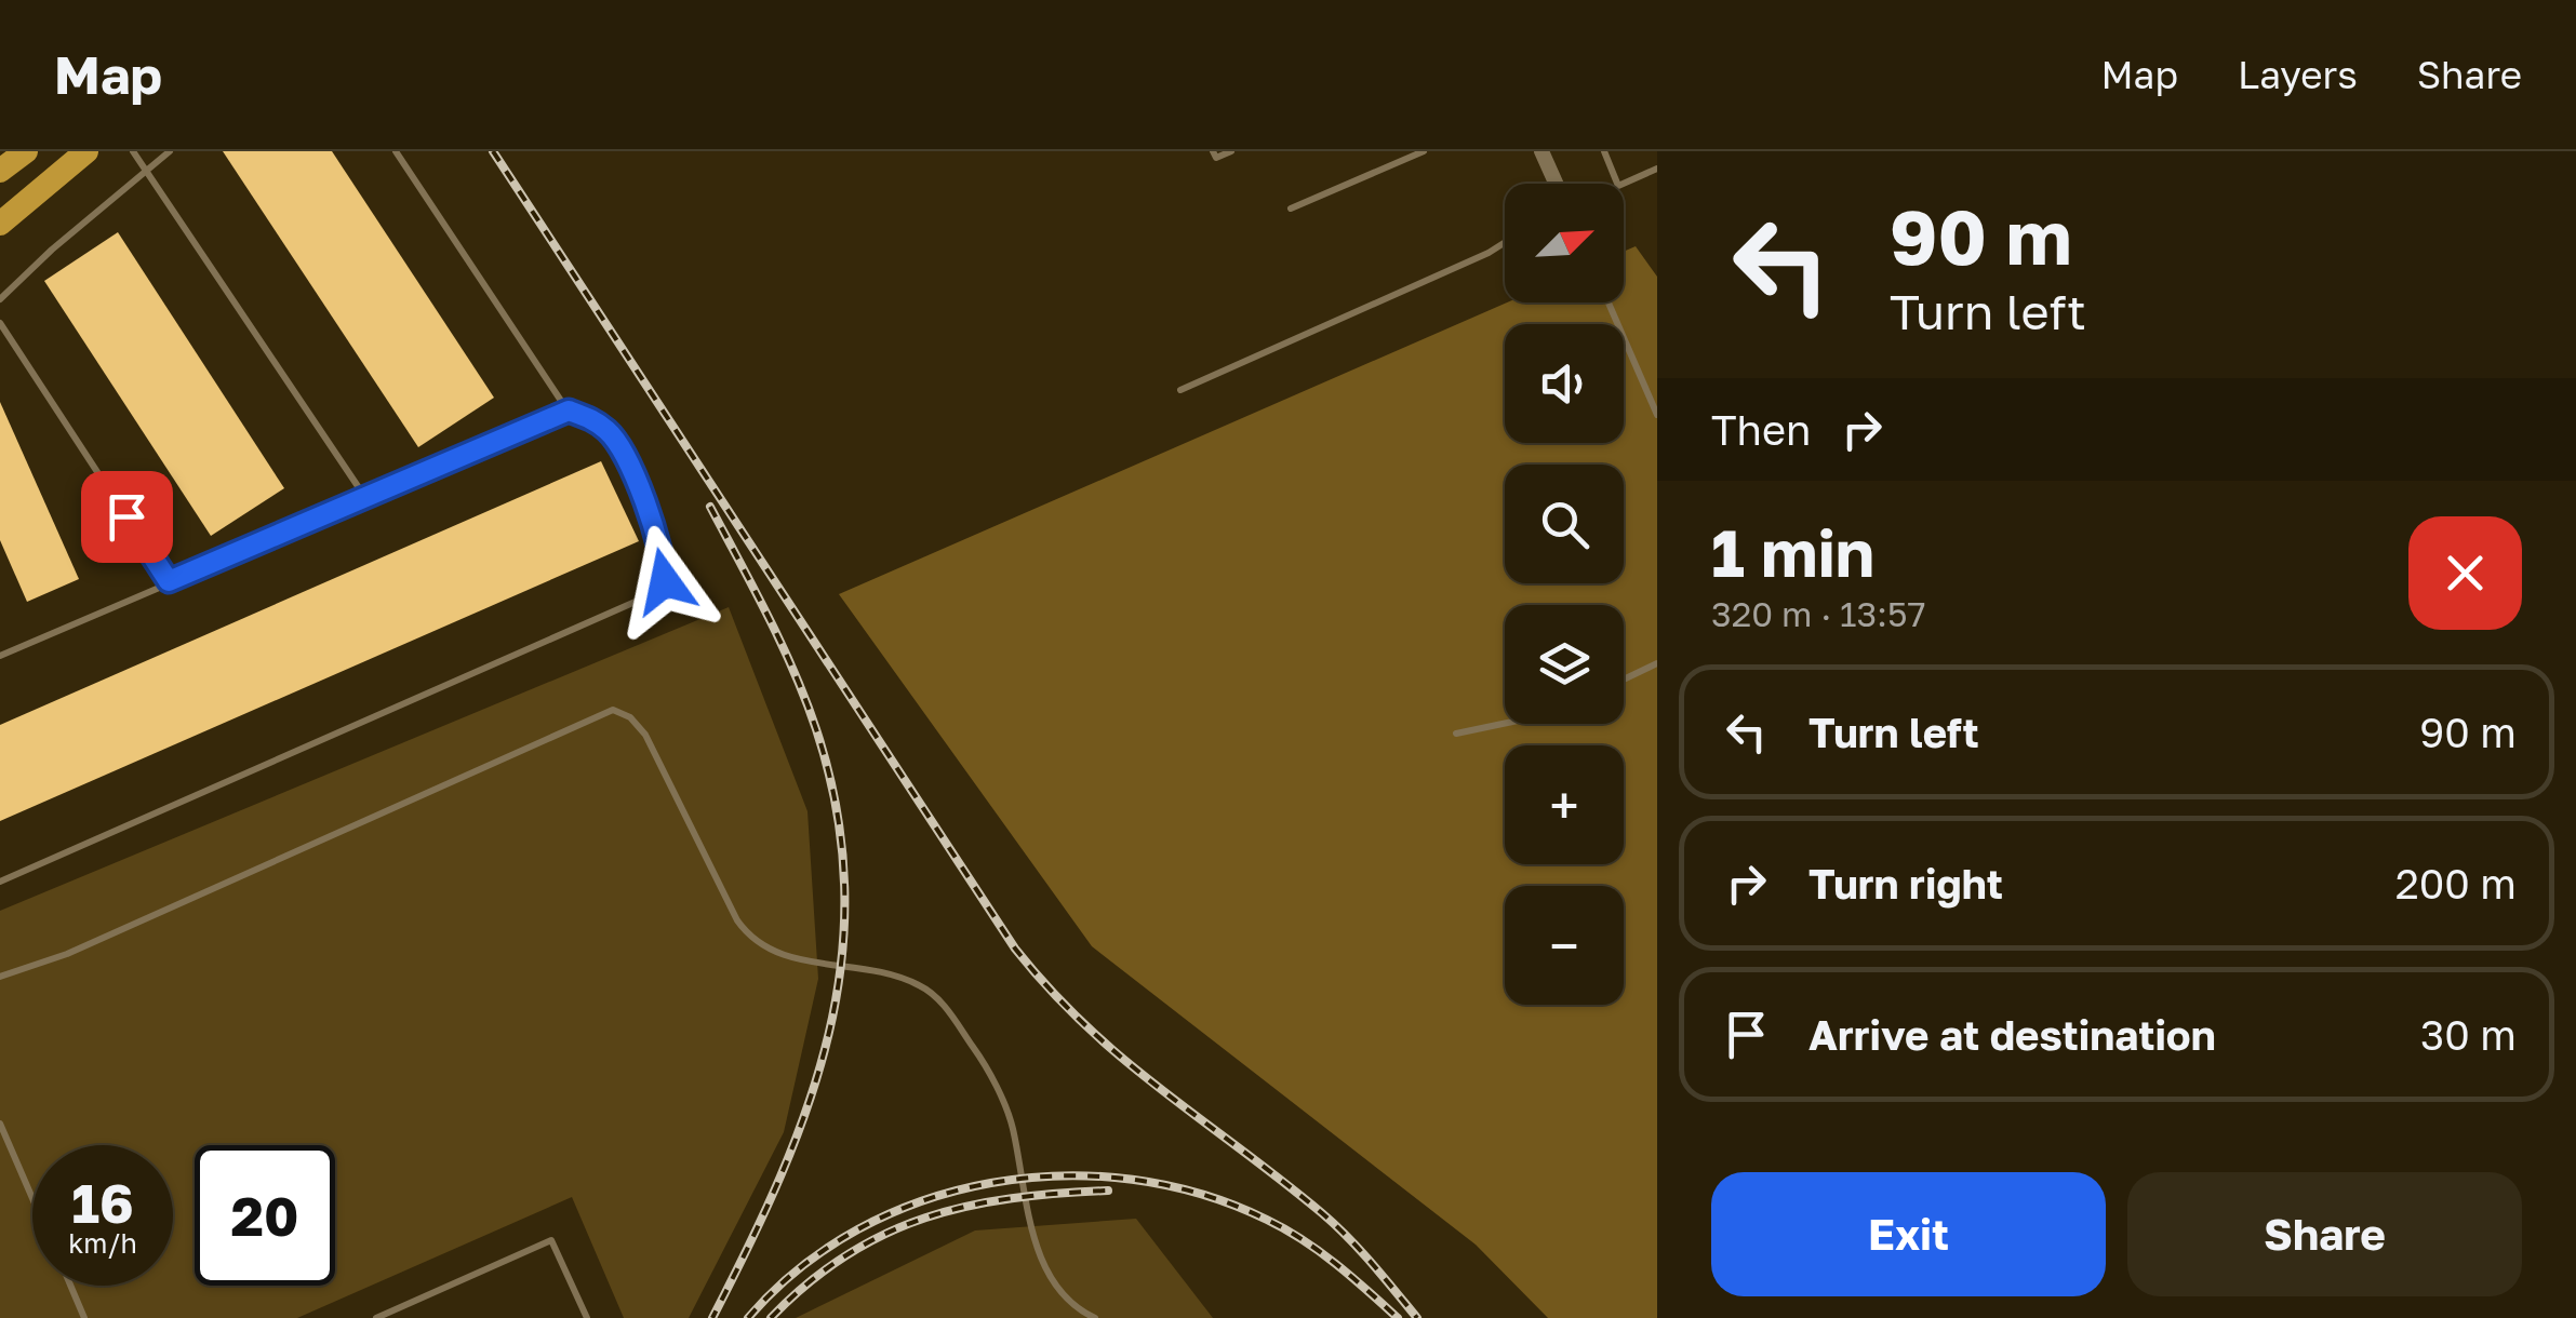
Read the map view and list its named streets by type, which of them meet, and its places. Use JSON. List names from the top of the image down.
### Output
{
  "north": "top right",
  "page": {
    "header": "Map",
    "nav": ["Map", "Layers", "Share"],
    "turn": ["90 m", "Turn left"],
    "map_buttons": ["+", "−"],
    "then": "Then",
    "heading": ["1 min", "320 m · 13:57"],
    "list": [
      {
        "name": "Turn left",
        "value": "90 m"
      },
      {
        "name": "Turn right",
        "value": "200 m"
      },
      {
        "name": "Arrive at destination",
        "value": "30 m"
      }
    ],
    "speed": "16 km/h",
    "limit": "20",
    "buttons": ["Exit", "Share"]
  }
}
